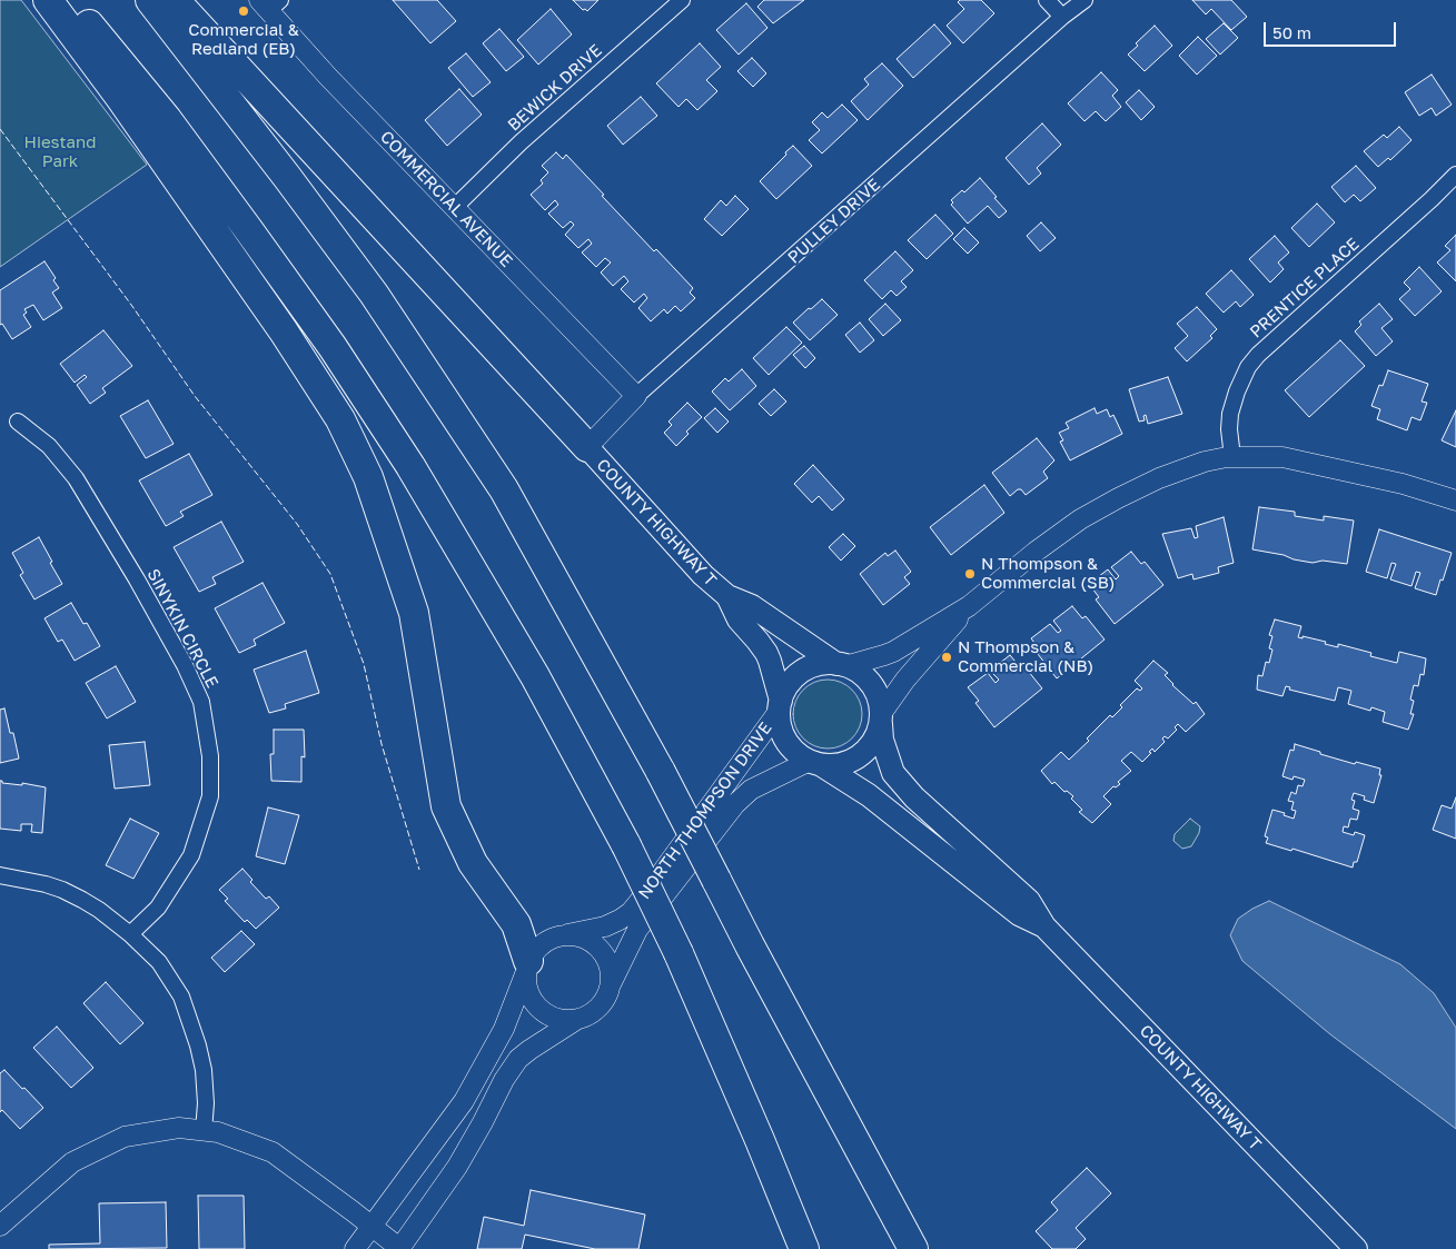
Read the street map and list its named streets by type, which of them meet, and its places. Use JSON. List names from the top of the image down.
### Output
{
  "streets": {
    "main road": ["COUNTY HIGHWAY T"],
    "street": [
      "BEWICK DRIVE",
      "COMMERCIAL AVENUE",
      "PULLEY DRIVE",
      "PRENTICE PLACE",
      "SINYKIN CIRCLE",
      "NORTH THOMPSON DRIVE"
    ]
  },
  "crossings": [
    ["BEWICK DRIVE", "COMMERCIAL AVENUE"],
    ["COMMERCIAL AVENUE", "PULLEY DRIVE"],
    ["PULLEY DRIVE", "COUNTY HIGHWAY T"],
    ["COUNTY HIGHWAY T", "NORTH THOMPSON DRIVE"]
  ],
  "parks": ["Hiestand Park"],
  "places": ["Commercial & Redland (EB)", "N Thompson & Commercial (SB)", "N Thompson & Commercial (NB)"],
  "scale_bar": "50 m"
}
